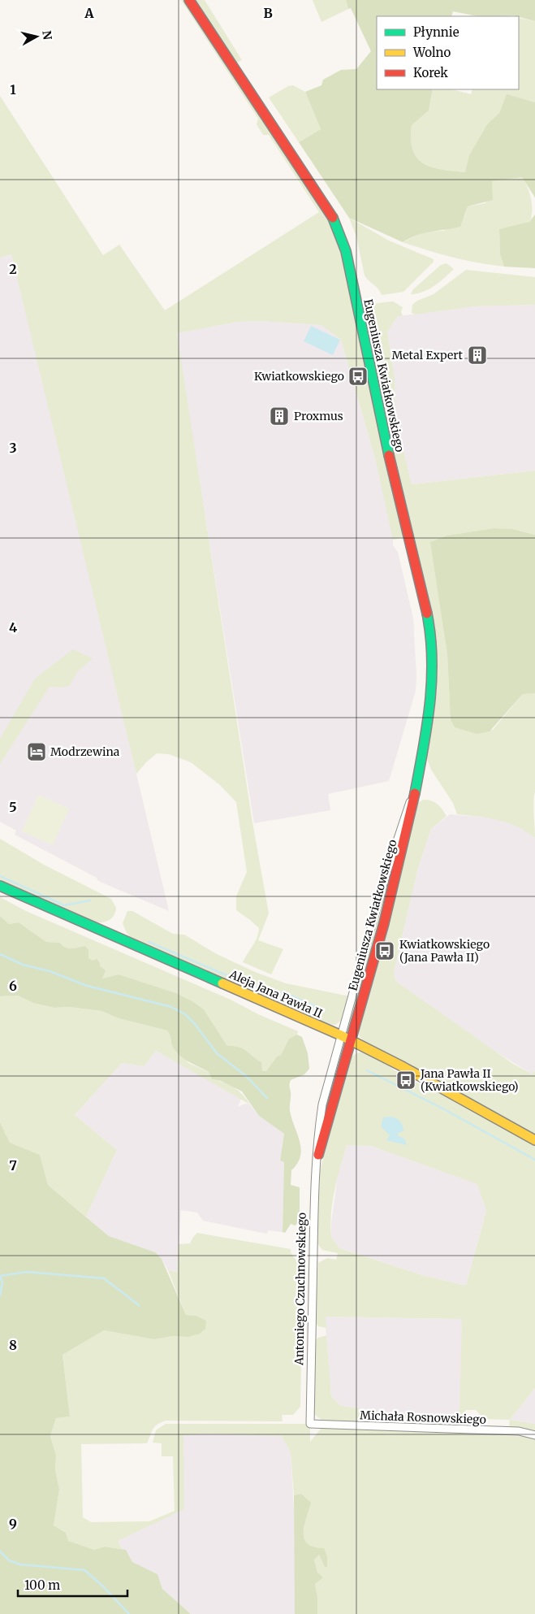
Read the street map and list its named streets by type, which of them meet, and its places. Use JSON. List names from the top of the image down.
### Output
{
  "streets": {
    "street": [
      "Eugeniusza Kwiatkowskiego",
      "Aleja Jana Pawła II",
      "Antoniego Czuchnowskiego",
      "Michała Rosnowskiego"
    ]
  },
  "crossings": [
    ["Eugeniusza Kwiatkowskiego", "Aleja Jana Pawła II"],
    ["Eugeniusza Kwiatkowskiego", "Antoniego Czuchnowskiego"],
    ["Aleja Jana Pawła II", "Antoniego Czuchnowskiego"],
    ["Antoniego Czuchnowskiego", "Michała Rosnowskiego"]
  ],
  "places": {
    "building": ["Metal Expert", "Proxmus"],
    "bus stop": ["Kwiatkowskiego", "Kwiatkowskiego (Jana Pawła II)", "Jana Pawła II (Kwiatkowskiego)"],
    "hotel": ["Modrzewina"]
  },
  "legend": ["Płynnie", "Wolno", "Korek"],
  "scale_bar": "100 m",
  "north": "right",
  "grid": {
    "columns": ["A", "B"],
    "rows": [
      "1",
      "2",
      "3",
      "4",
      "5",
      "6",
      "7",
      "8",
      "9"
    ]
  }
}
